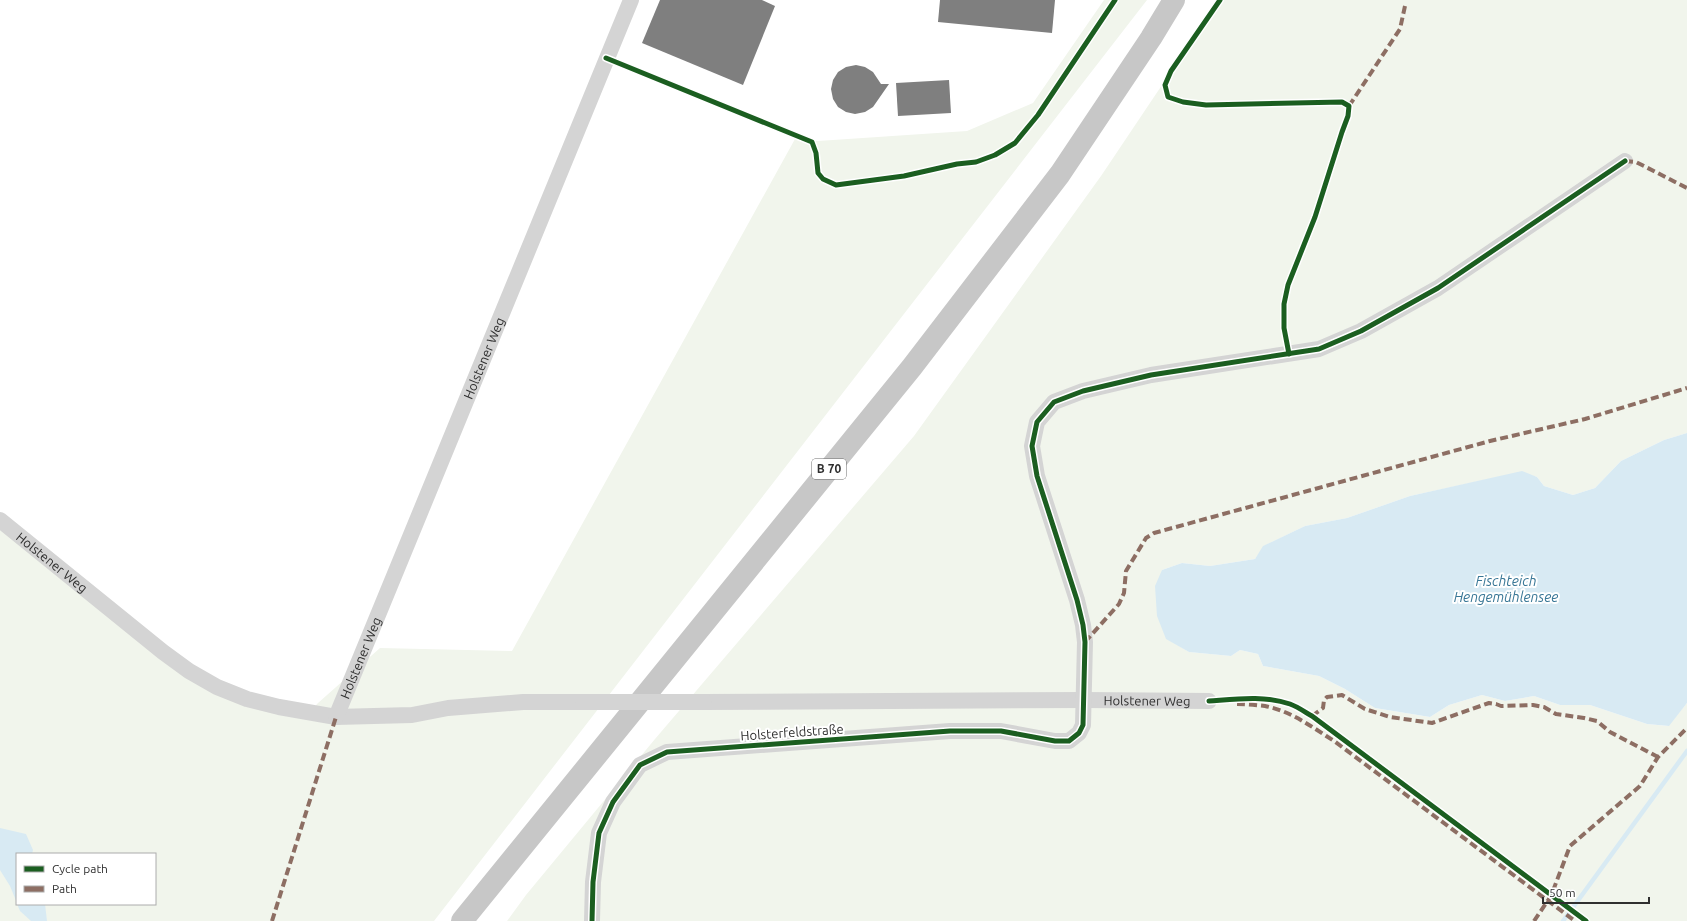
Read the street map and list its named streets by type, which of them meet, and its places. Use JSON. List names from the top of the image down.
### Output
{
  "streets": {
    "main road": ["B 70"],
    "street": ["Holstener Weg", "Holsterfeldstraße"]
  },
  "crossings": [
    ["Holstener Weg", "Holsterfeldstraße"]
  ],
  "water": ["Fischteich Hengemühlensee"],
  "legend": ["Cycle path", "Path"],
  "scale_bar": "50 m"
}
